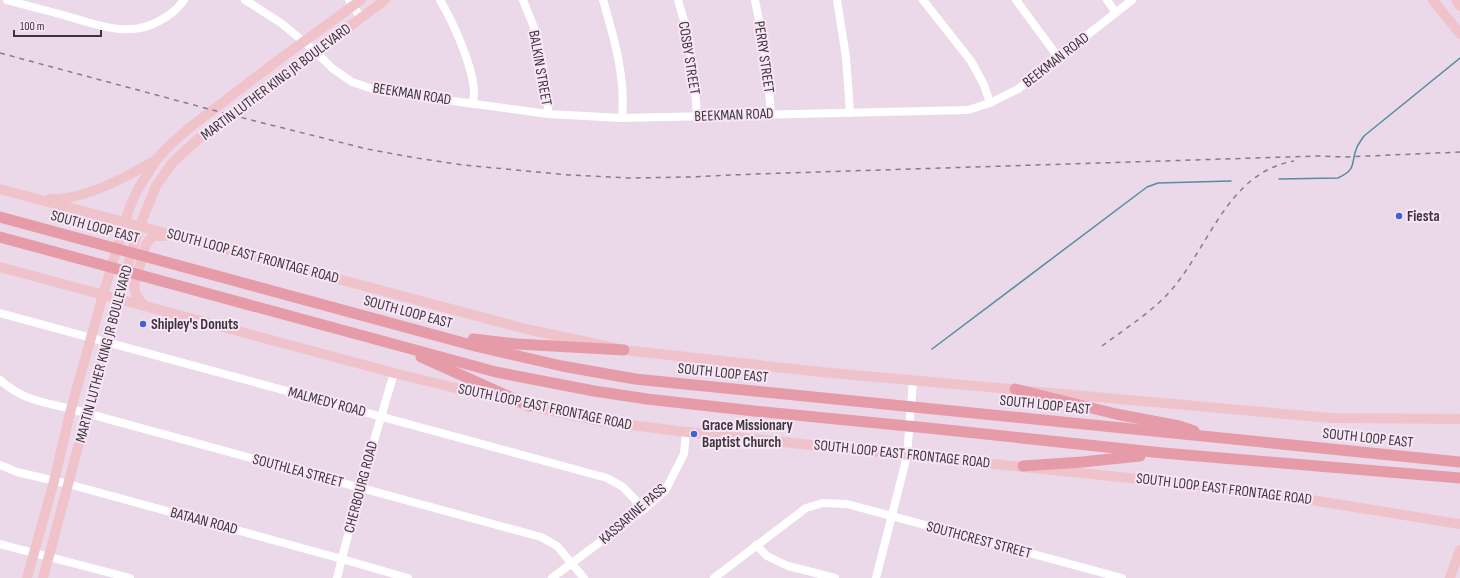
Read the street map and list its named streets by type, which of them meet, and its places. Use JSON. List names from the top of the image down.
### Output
{
  "streets": {
    "highway": ["SOUTH LOOP EAST"],
    "main road": ["MARTIN LUTHER KING JR BOULEVARD", "SOUTH LOOP EAST FRONTAGE ROAD"],
    "street": [
      "PERRY STREET",
      "COSBY STREET",
      "BEEKMAN ROAD",
      "BALKIN STREET",
      "MALMEDY ROAD",
      "SOUTHLEA STREET",
      "CHERBOURG ROAD",
      "KASSARINE PASS",
      "BATAAN ROAD",
      "SOUTHCREST STREET"
    ]
  },
  "crossings": [
    ["PERRY STREET", "BEEKMAN ROAD"],
    ["COSBY STREET", "BEEKMAN ROAD"],
    ["BEEKMAN ROAD", "BALKIN STREET"],
    ["BEEKMAN ROAD", "MARTIN LUTHER KING JR BOULEVARD"],
    ["MARTIN LUTHER KING JR BOULEVARD", "SOUTH LOOP EAST FRONTAGE ROAD"],
    ["MARTIN LUTHER KING JR BOULEVARD", "MALMEDY ROAD"],
    ["MARTIN LUTHER KING JR BOULEVARD", "SOUTHLEA STREET"],
    ["MARTIN LUTHER KING JR BOULEVARD", "BATAAN ROAD"],
    ["SOUTH LOOP EAST FRONTAGE ROAD", "CHERBOURG ROAD"],
    ["SOUTH LOOP EAST FRONTAGE ROAD", "KASSARINE PASS"],
    ["MALMEDY ROAD", "CHERBOURG ROAD"],
    ["MALMEDY ROAD", "KASSARINE PASS"],
    ["SOUTHLEA STREET", "CHERBOURG ROAD"],
    ["SOUTHLEA STREET", "KASSARINE PASS"],
    ["CHERBOURG ROAD", "BATAAN ROAD"]
  ],
  "places": ["Fiesta", "Shipley's Donuts", "Grace Missionary Baptist Church"],
  "scale_bar": "100 m"
}
